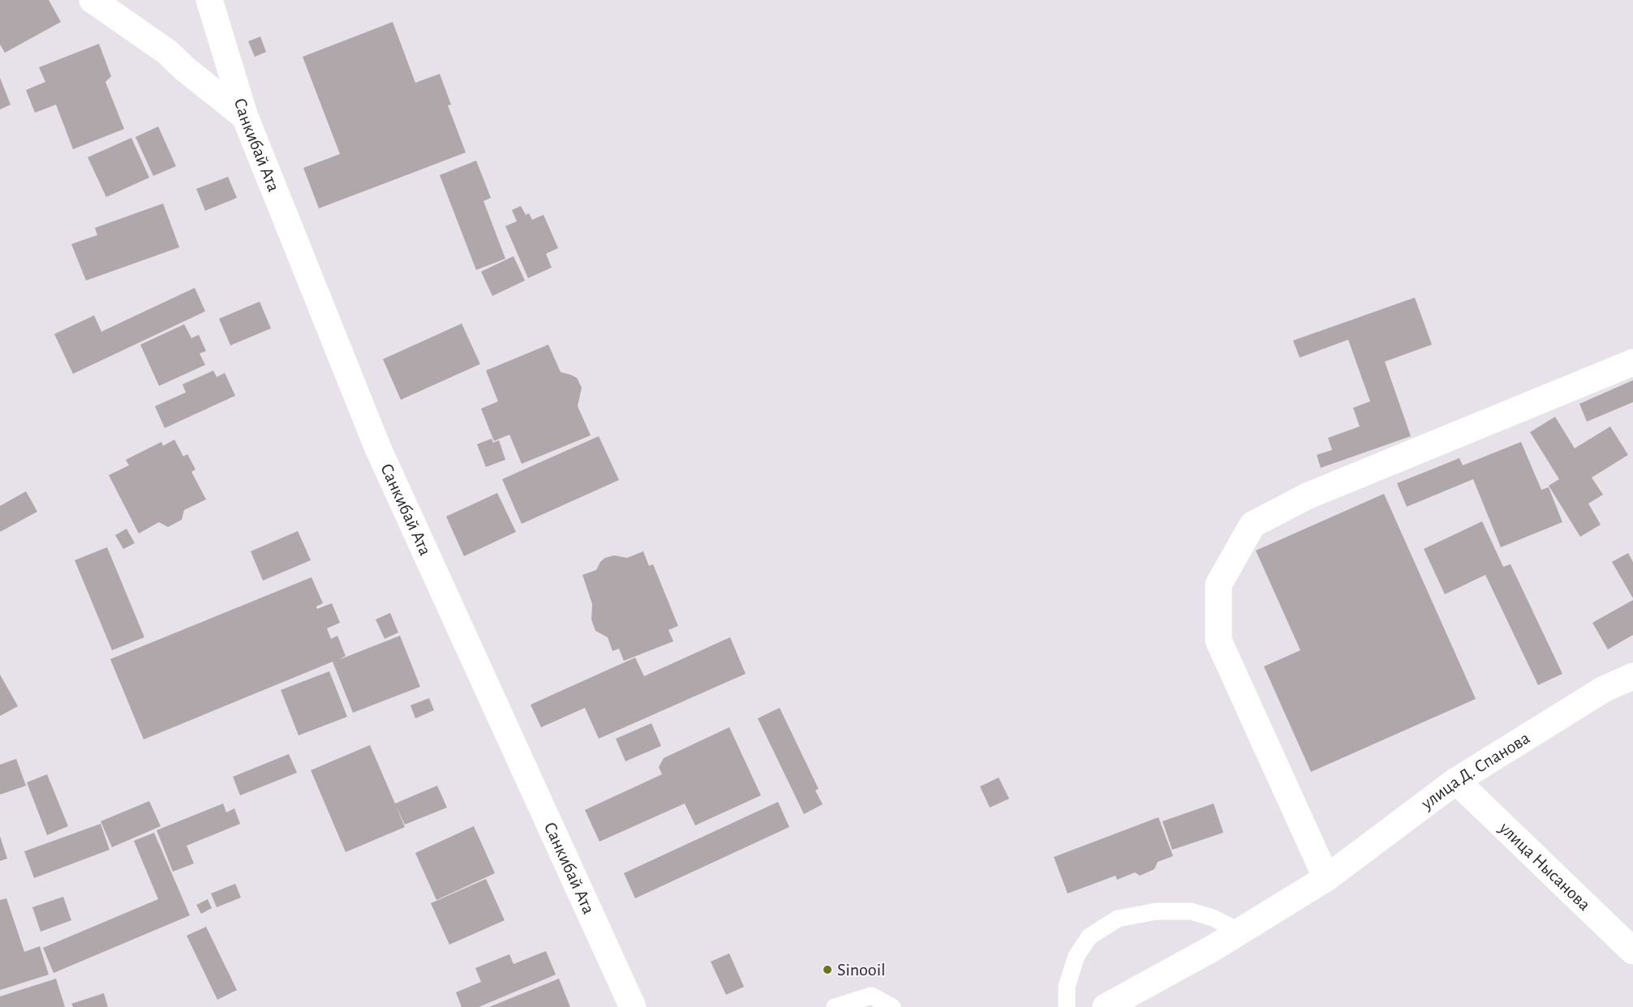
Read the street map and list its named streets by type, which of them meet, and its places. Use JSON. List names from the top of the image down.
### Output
{
  "streets": {
    "street": ["Санкибай Ата", "улица Д. Спанова", "улица Нысанова"]
  },
  "crossings": [
    ["улица Д. Спанова", "улица Нысанова"]
  ],
  "places": ["Sinooil"]
}
